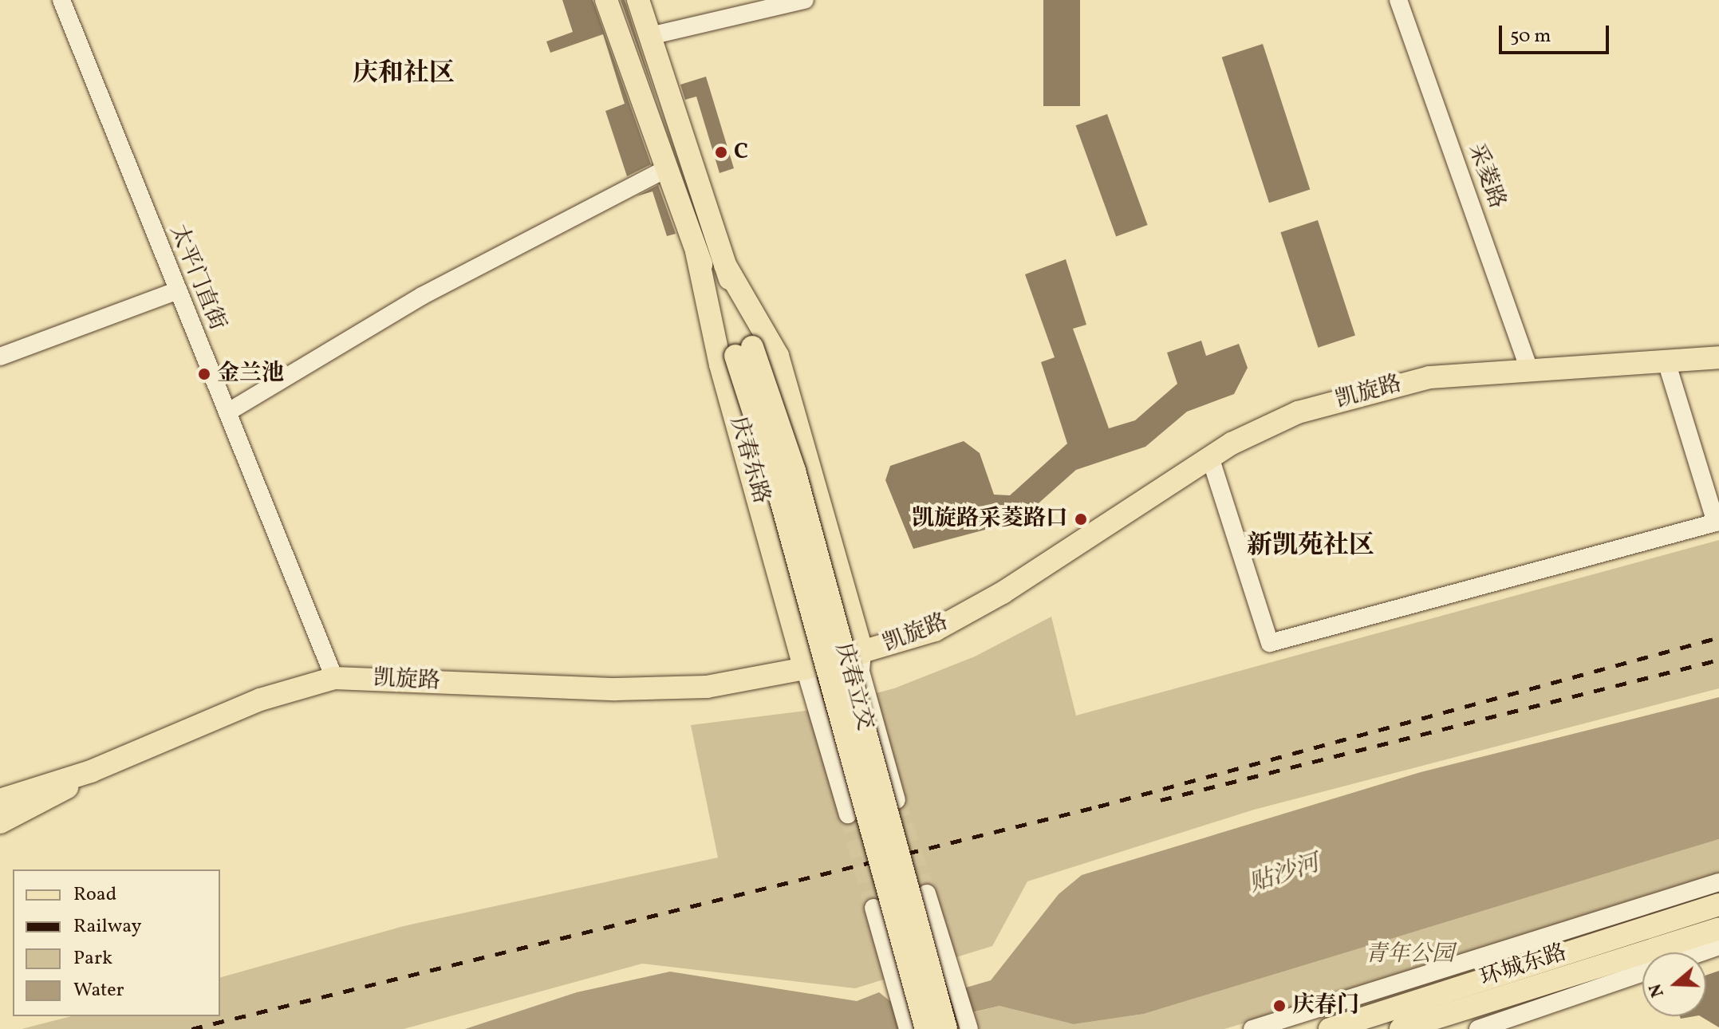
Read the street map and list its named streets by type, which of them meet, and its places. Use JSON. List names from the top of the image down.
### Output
{
  "streets": {
    "main road": [
      "凯旋路",
      "庆春东路",
      "庆春立交",
      "环城东路"
    ],
    "street": ["采菱路", "太平门直街"]
  },
  "crossings": [
    ["采菱路", "凯旋路"],
    ["太平门直街", "凯旋路"],
    ["凯旋路", "庆春东路"],
    ["庆春东路", "庆春立交"]
  ],
  "districts": ["庆和社区", "新凯苑社区"],
  "water": ["贴沙河"],
  "parks": ["青年公园"],
  "places": [
    "C",
    "金兰池",
    "凯旋路采菱路口",
    "庆春门"
  ],
  "legend": [
    "Road",
    "Railway",
    "Park",
    "Water"
  ],
  "scale_bar": "50 m",
  "north": "left"
}
